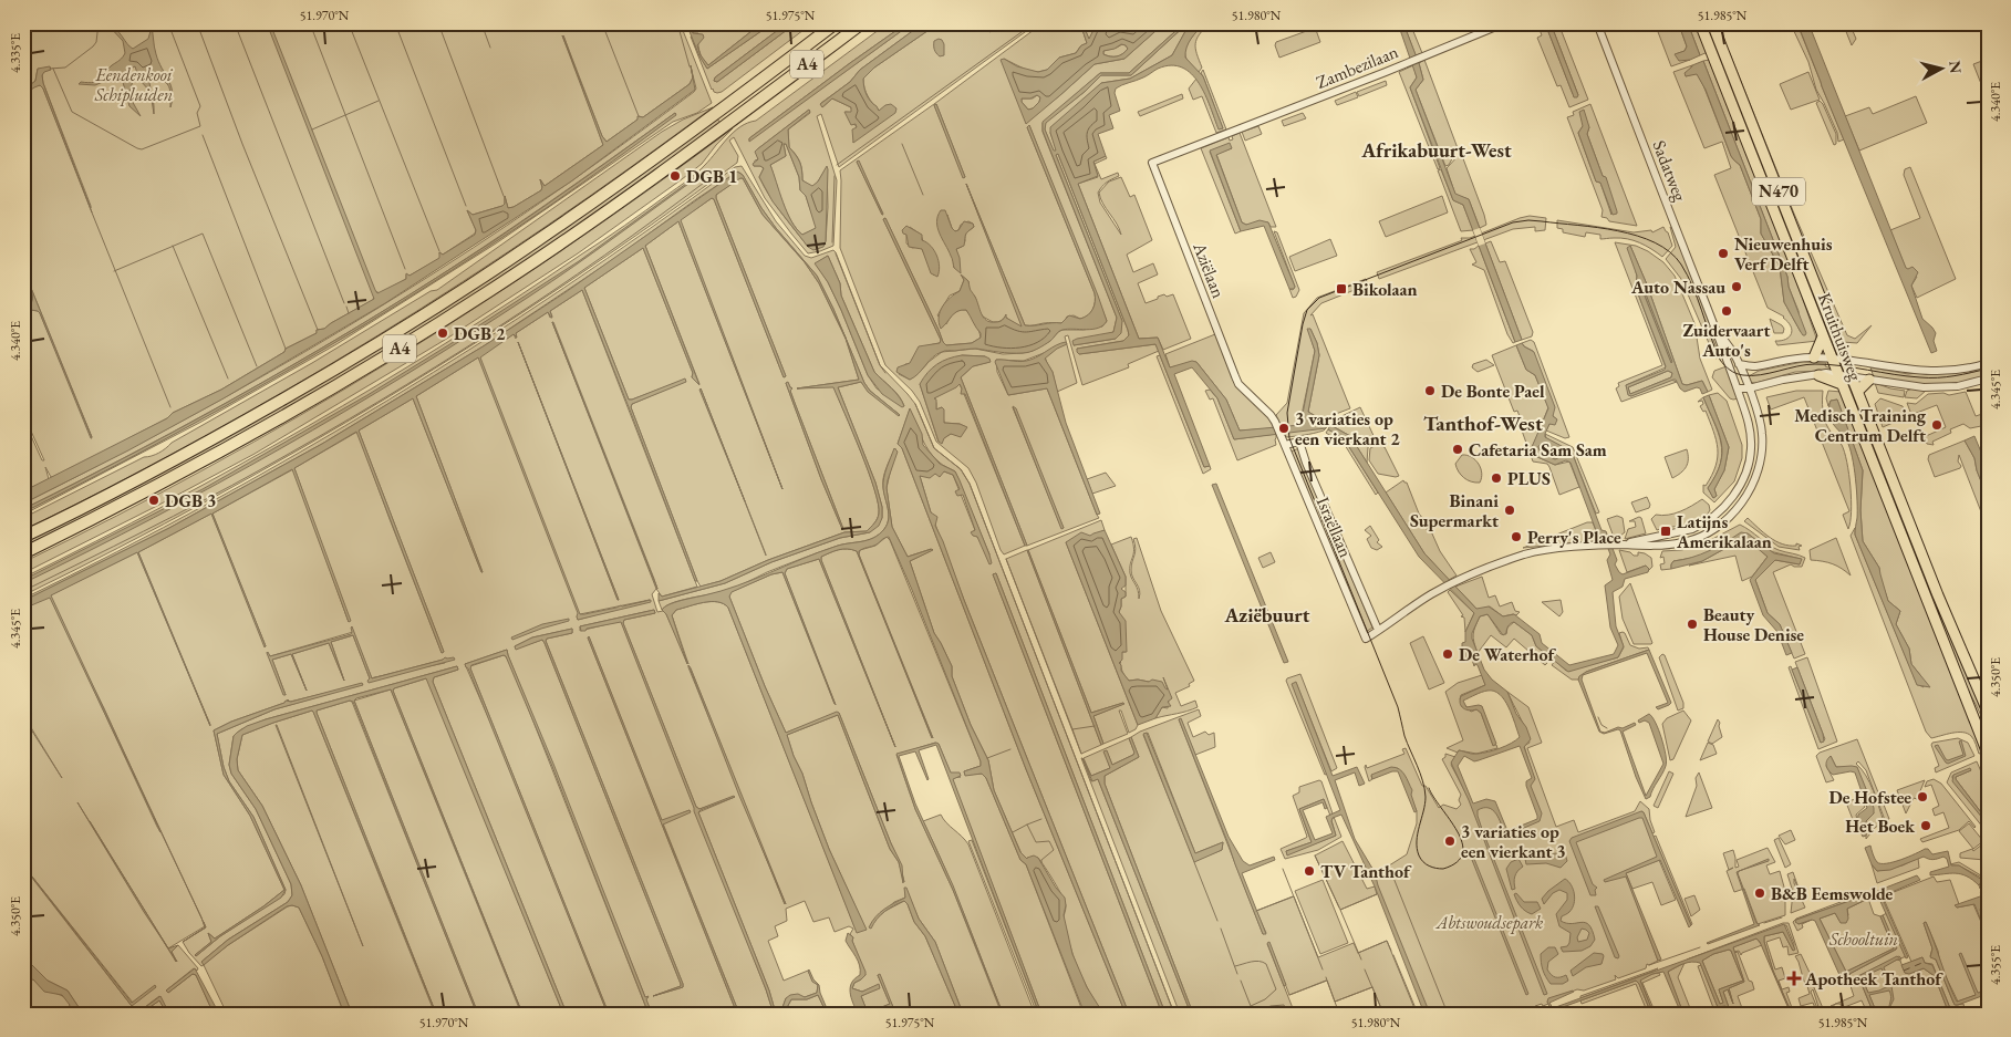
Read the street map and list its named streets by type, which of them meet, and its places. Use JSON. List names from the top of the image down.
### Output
{
  "streets": {
    "highway": ["A4"],
    "main road": ["N470", "Kruithuisweg"],
    "street": [
      "Zambezilaan",
      "Sadatweg",
      "Aziëlaan",
      "Israëllaan"
    ]
  },
  "crossings": [
    ["Zambezilaan", "Aziëlaan"],
    ["Aziëlaan", "Israëllaan"]
  ],
  "districts": ["Afrikabuurt-West", "Tanthof-West", "Aziëbuurt"],
  "parks": ["Eendenkooi Schipluiden", "Abtswoudsepark", "Schooltuin"],
  "places": {
    "other": [
      "DGB 1",
      "Nieuwenhuis Verf Delft",
      "Auto Nassau",
      "Zuidervaart Auto's",
      "DGB 2",
      "De Bonte Pael",
      "Medisch Training Centrum Delft",
      "3 variaties op een vierkant 2",
      "Cafetaria Sam Sam",
      "PLUS",
      "DGB 3",
      "Binani Supermarkt",
      "Perry's Place",
      "Beauty House Denise",
      "De Waterhof",
      "De Hofstee",
      "Het Boek",
      "3 variaties op een vierkant 3",
      "TV Tanthof",
      "B&B Eemswolde"
    ],
    "transit": ["Bikolaan", "Latijns Amerikalaan"],
    "health": ["Apotheek Tanthof"]
  },
  "north": "right",
  "coordinates": [
    "51.970°N",
    "51.975°N",
    "51.980°N",
    "51.985°N",
    "4.335°E",
    "4.340°E",
    "4.345°E",
    "4.350°E",
    "4.355°E"
  ]
}
